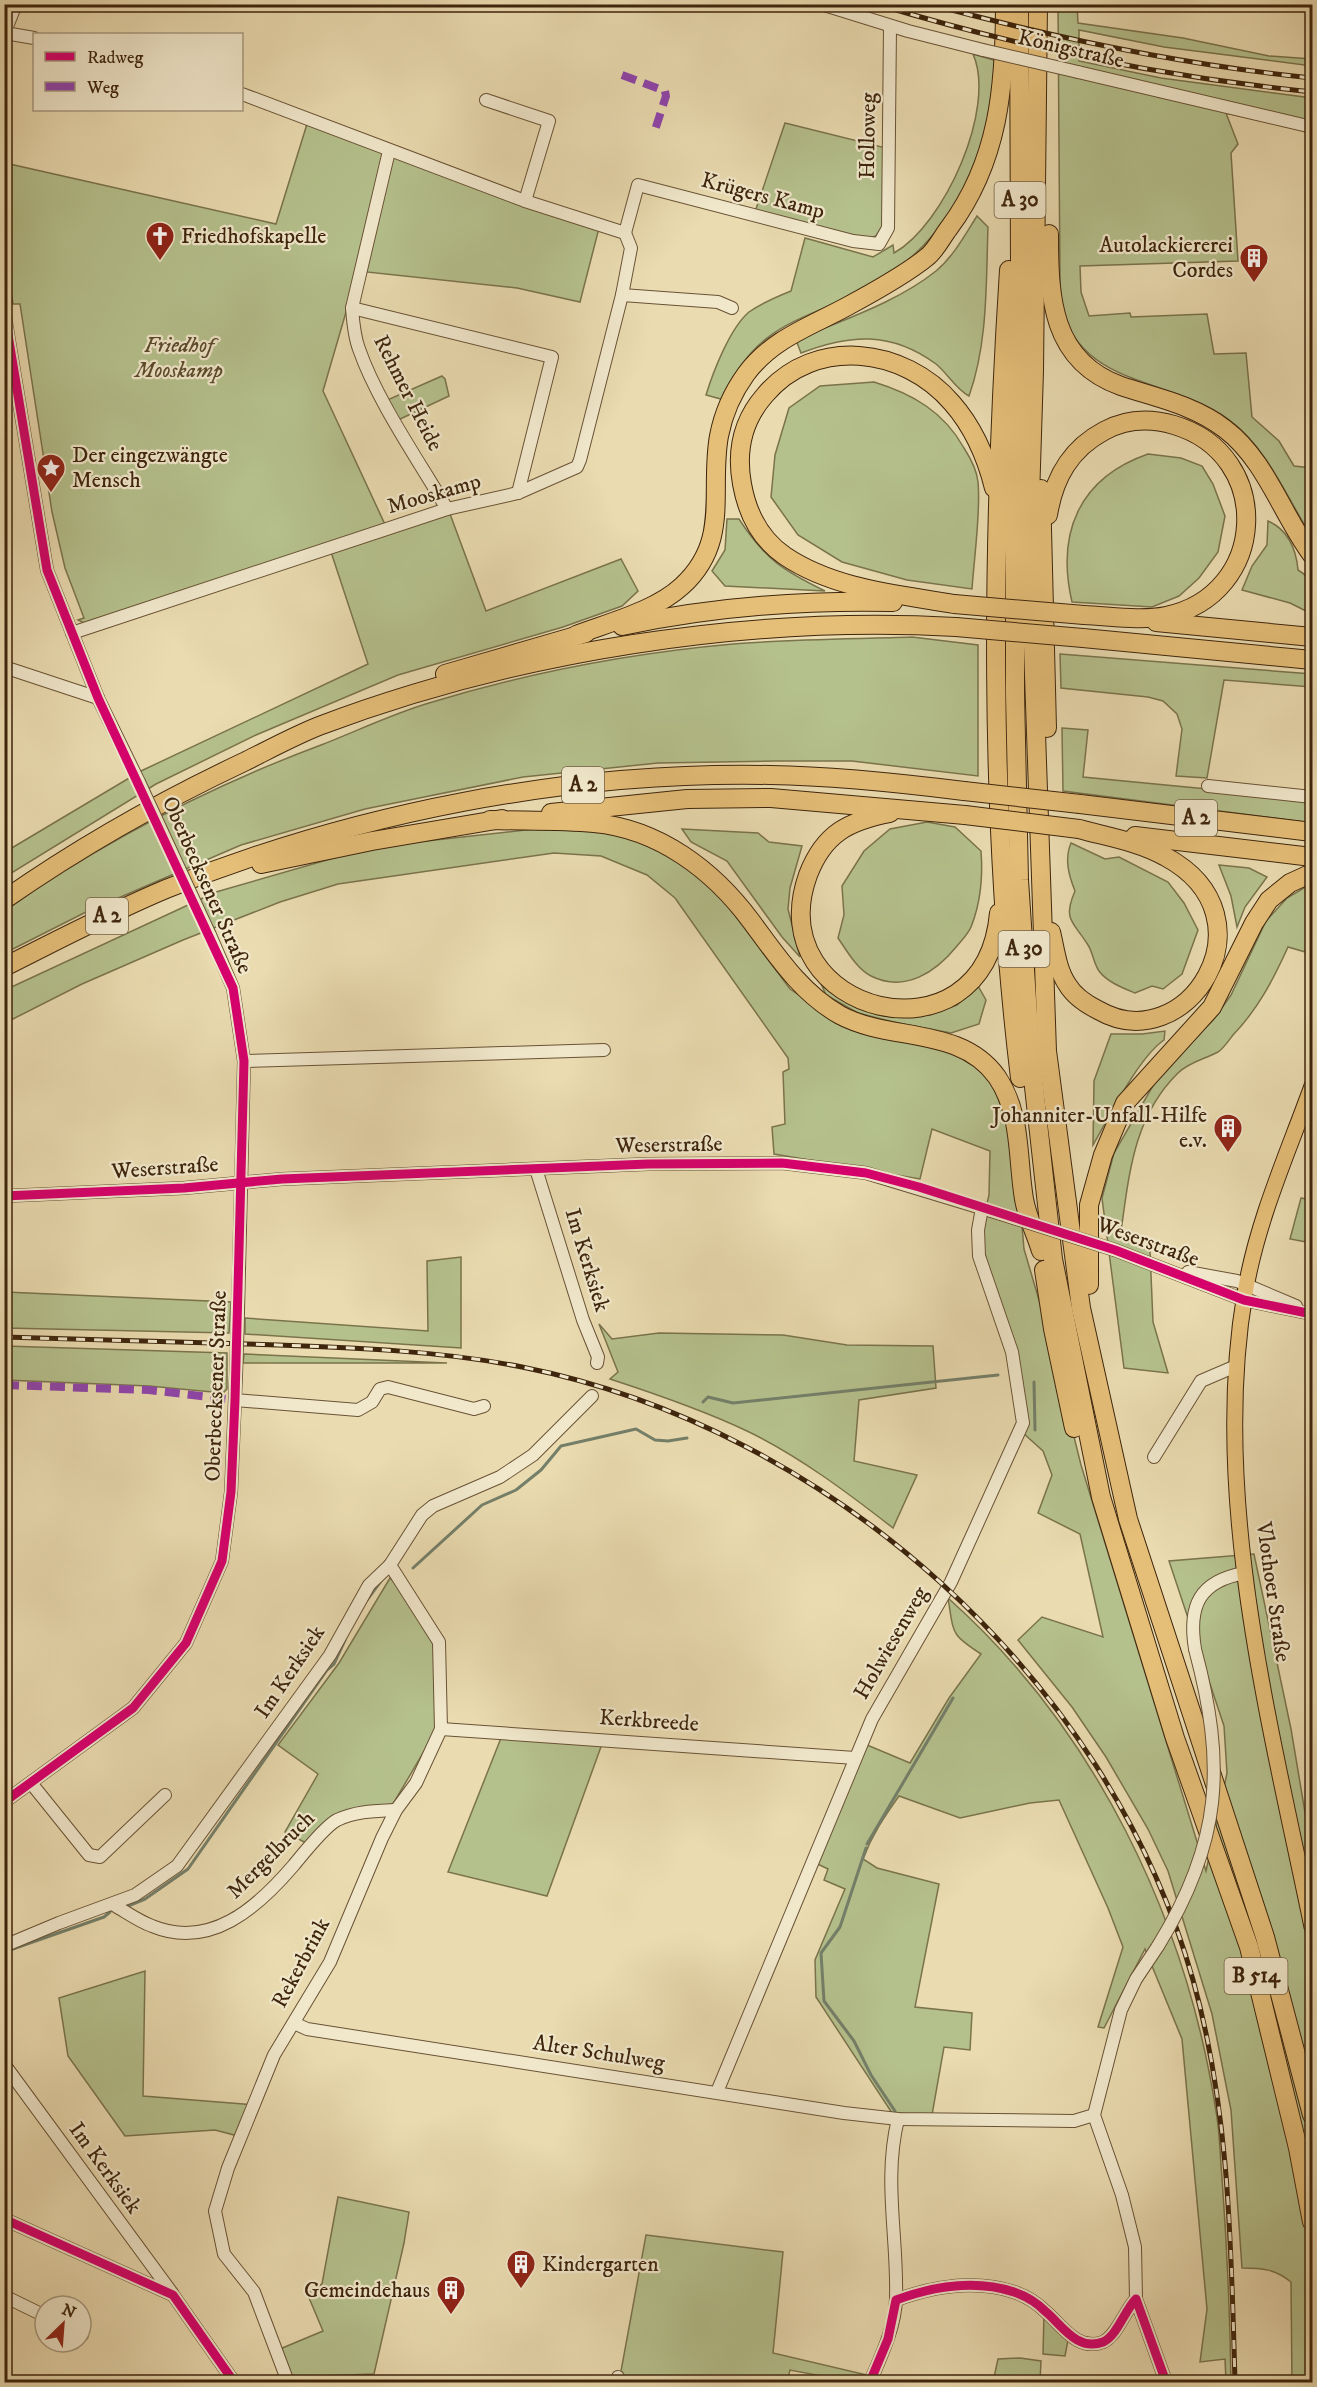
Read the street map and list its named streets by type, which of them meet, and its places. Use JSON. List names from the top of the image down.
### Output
{
  "streets": {
    "highway": ["A 30", "A 2", "B 514"],
    "main road": ["Vlothoer Straße"],
    "street": [
      "Königstraße",
      "Holloweg",
      "Krügers Kamp",
      "Rehmer Heide",
      "Mooskamp",
      "Oberbecksener Straße",
      "Weserstraße",
      "Im Kerksiek",
      "Holwiesenweg",
      "Kerkbreede",
      "Mergelbruch",
      "Rekerbrink",
      "Alter Schulweg"
    ]
  },
  "crossings": [
    ["Königstraße", "Holloweg"],
    ["Holloweg", "Krügers Kamp"],
    ["Krügers Kamp", "Mooskamp"],
    ["A 30", "B 514"],
    ["Rehmer Heide", "Mooskamp"],
    ["Mooskamp", "Oberbecksener Straße"],
    ["Oberbecksener Straße", "Weserstraße"],
    ["Weserstraße", "Im Kerksiek"],
    ["Weserstraße", "Vlothoer Straße"],
    ["Weserstraße", "Holwiesenweg"],
    ["Im Kerksiek", "Mergelbruch"],
    ["Im Kerksiek", "Rekerbrink"],
    ["Holwiesenweg", "Kerkbreede"],
    ["Holwiesenweg", "Alter Schulweg"],
    ["Kerkbreede", "Rekerbrink"],
    ["Mergelbruch", "Rekerbrink"],
    ["Rekerbrink", "Alter Schulweg"]
  ],
  "parks": ["Friedhof Mooskamp"],
  "places": {
    "church": ["Friedhofskapelle"],
    "building": [
      "Autolackiererei Cordes",
      "Johanniter-Unfall-Hilfe e.v.",
      "Kindergarten",
      "Gemeindehaus"
    ],
    "place": ["Der eingezwängte Mensch"]
  },
  "legend": ["Radweg", "Weg"],
  "north": "top right"
}
